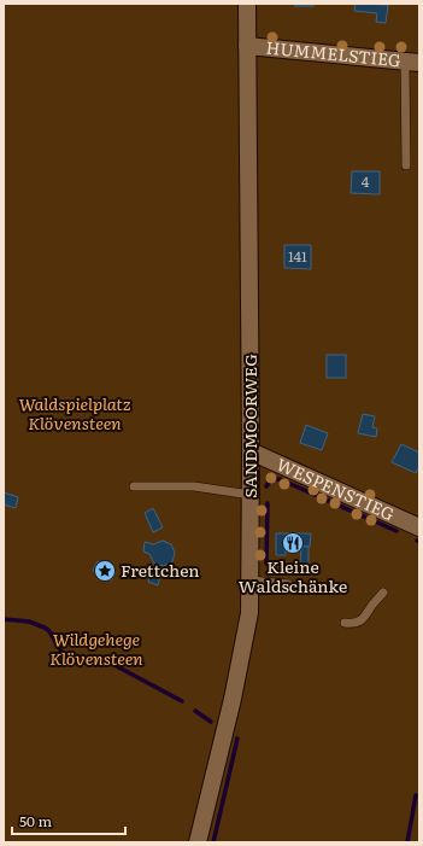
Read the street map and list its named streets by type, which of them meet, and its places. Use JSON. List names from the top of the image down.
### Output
{
  "streets": {
    "street": ["HUMMELSTIEG", "SANDMOORWEG", "WESPENSTIEG"]
  },
  "crossings": [
    ["HUMMELSTIEG", "SANDMOORWEG"],
    ["SANDMOORWEG", "WESPENSTIEG"]
  ],
  "parks": ["Waldspielplatz Klövensteen", "Wildgehege Klövensteen"],
  "places": {
    "restaurant": ["Kleine Waldschänke"],
    "place": ["Frettchen"]
  },
  "house_numbers": ["4", "141"],
  "scale_bar": "50 m"
}
